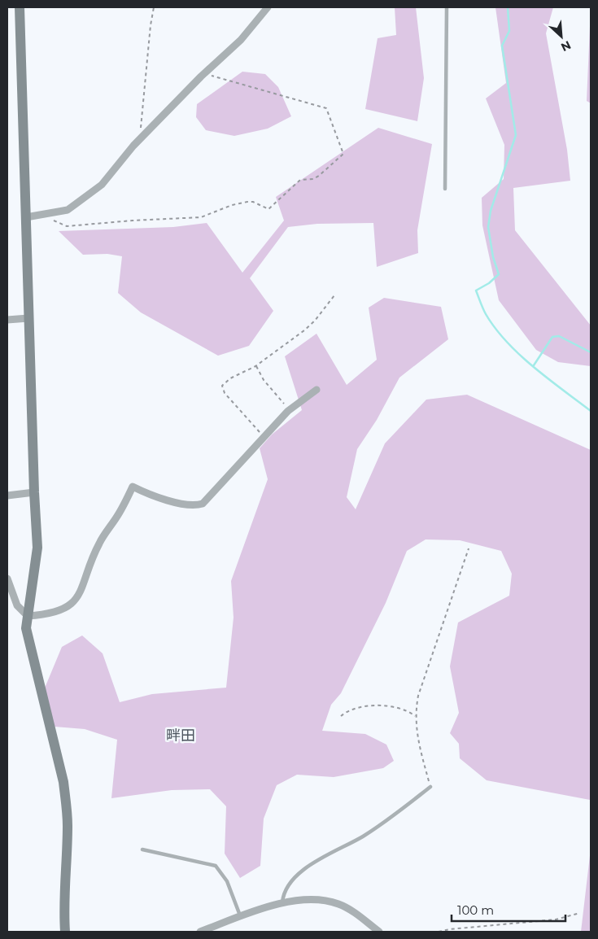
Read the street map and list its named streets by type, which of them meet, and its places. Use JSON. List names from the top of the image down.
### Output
{
  "districts": ["畔田"],
  "scale_bar": "100 m",
  "north": "bottom right"
}
